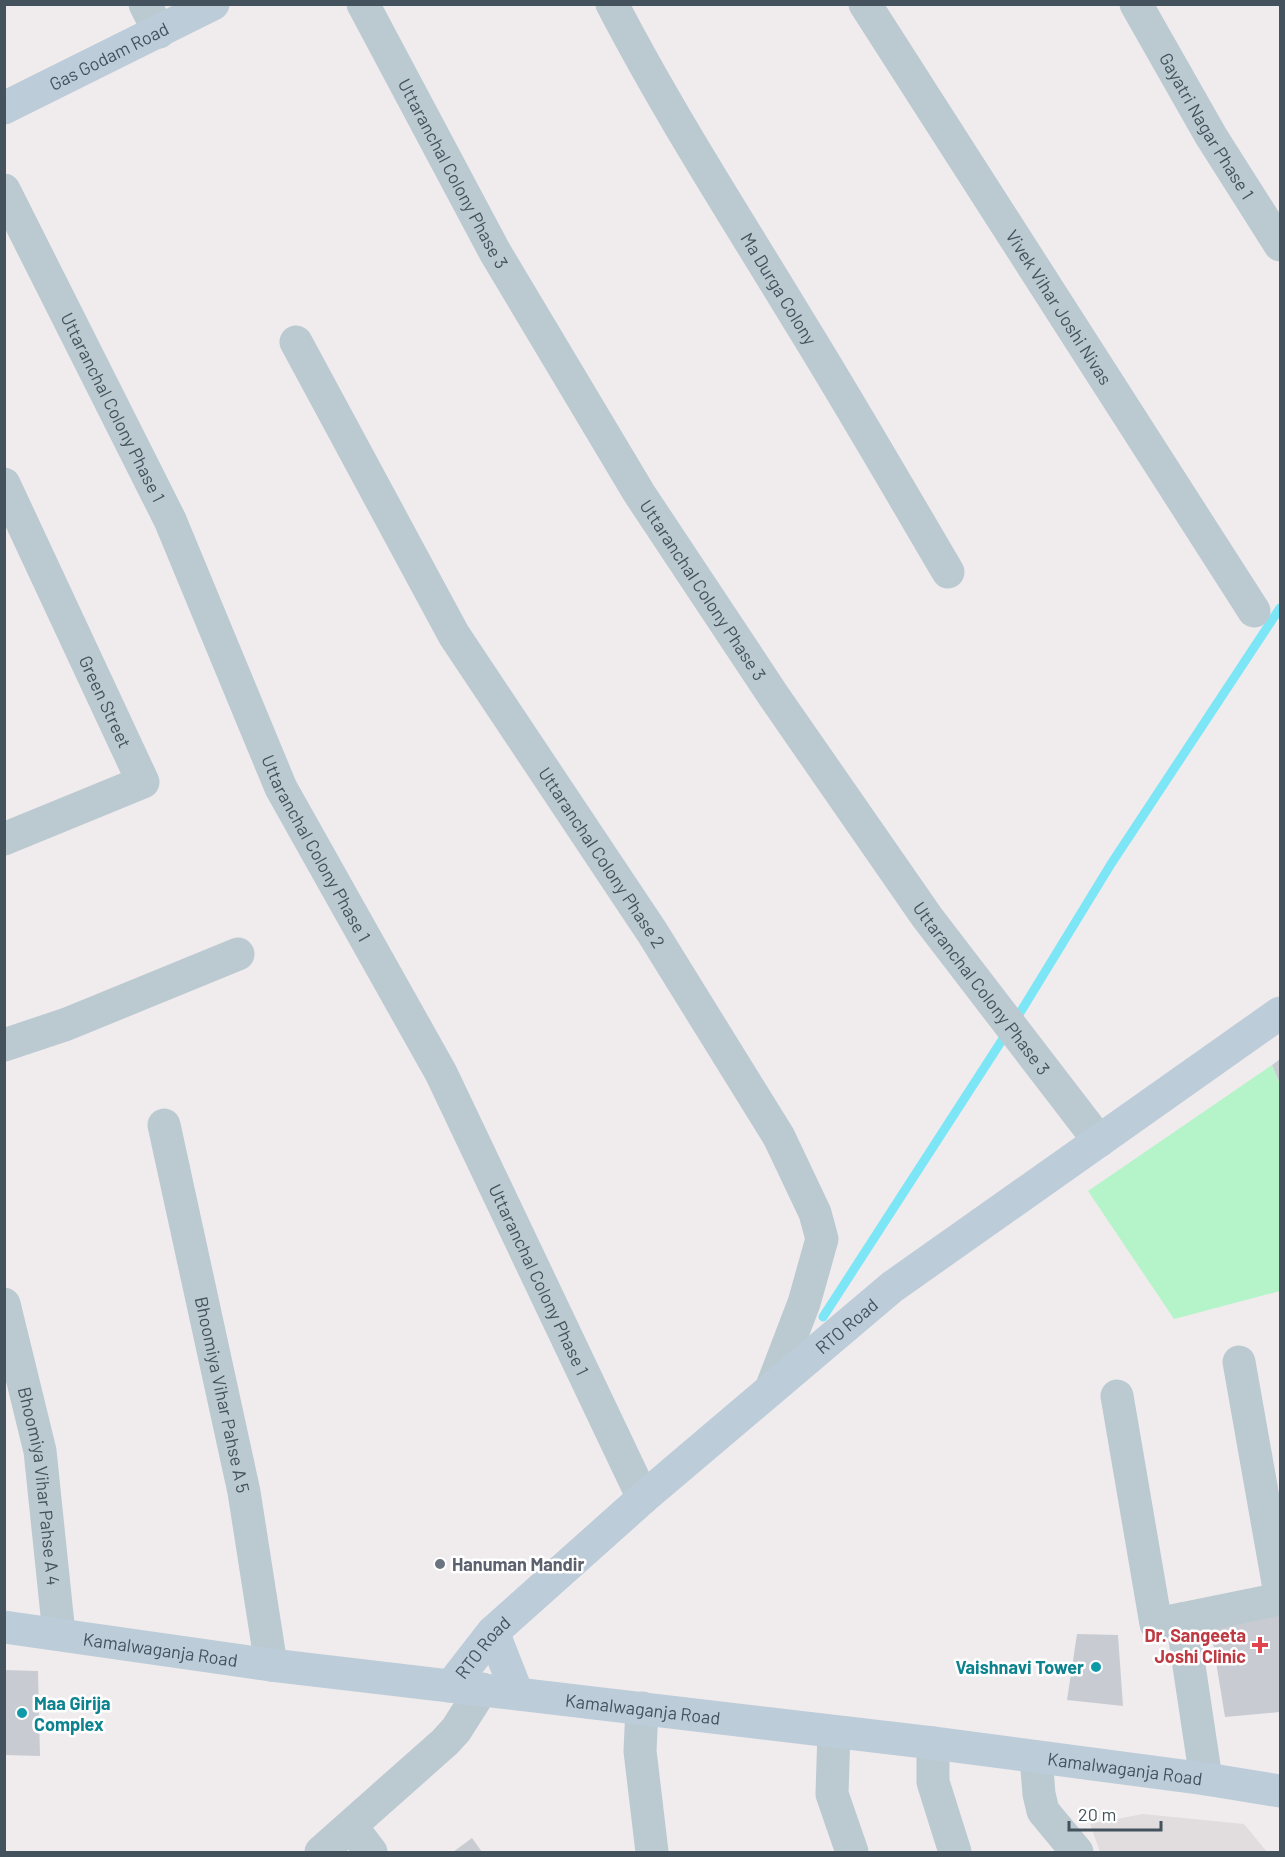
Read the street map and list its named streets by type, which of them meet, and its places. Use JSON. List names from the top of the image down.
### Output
{
  "streets": {
    "main road": ["Gas Godam Road", "RTO Road", "Kamalwaganja Road"],
    "street": [
      "Gayatri Nagar Phase 1",
      "Uttaranchal Colony Phase 3",
      "Ma Durga Colony",
      "Vivek Vihar Joshi Nivas",
      "Uttaranchal Colony Phase 1",
      "Green Street",
      "Uttaranchal Colony Phase 2",
      "Bhoomiya Vihar Pahse A 5",
      "Bhoomiya Vihar Pahse A 4"
    ]
  },
  "crossings": [
    ["Uttaranchal Colony Phase 3", "RTO Road"],
    ["Uttaranchal Colony Phase 1", "RTO Road"],
    ["Uttaranchal Colony Phase 2", "RTO Road"],
    ["RTO Road", "Kamalwaganja Road"],
    ["Bhoomiya Vihar Pahse A 5", "Kamalwaganja Road"],
    ["Bhoomiya Vihar Pahse A 4", "Kamalwaganja Road"]
  ],
  "places": {
    "other": ["Hanuman Mandir", "Vaishnavi Tower", "Maa Girija Complex"],
    "health": ["Dr. Sangeeta Joshi Clinic"]
  },
  "scale_bar": "20 m"
}
